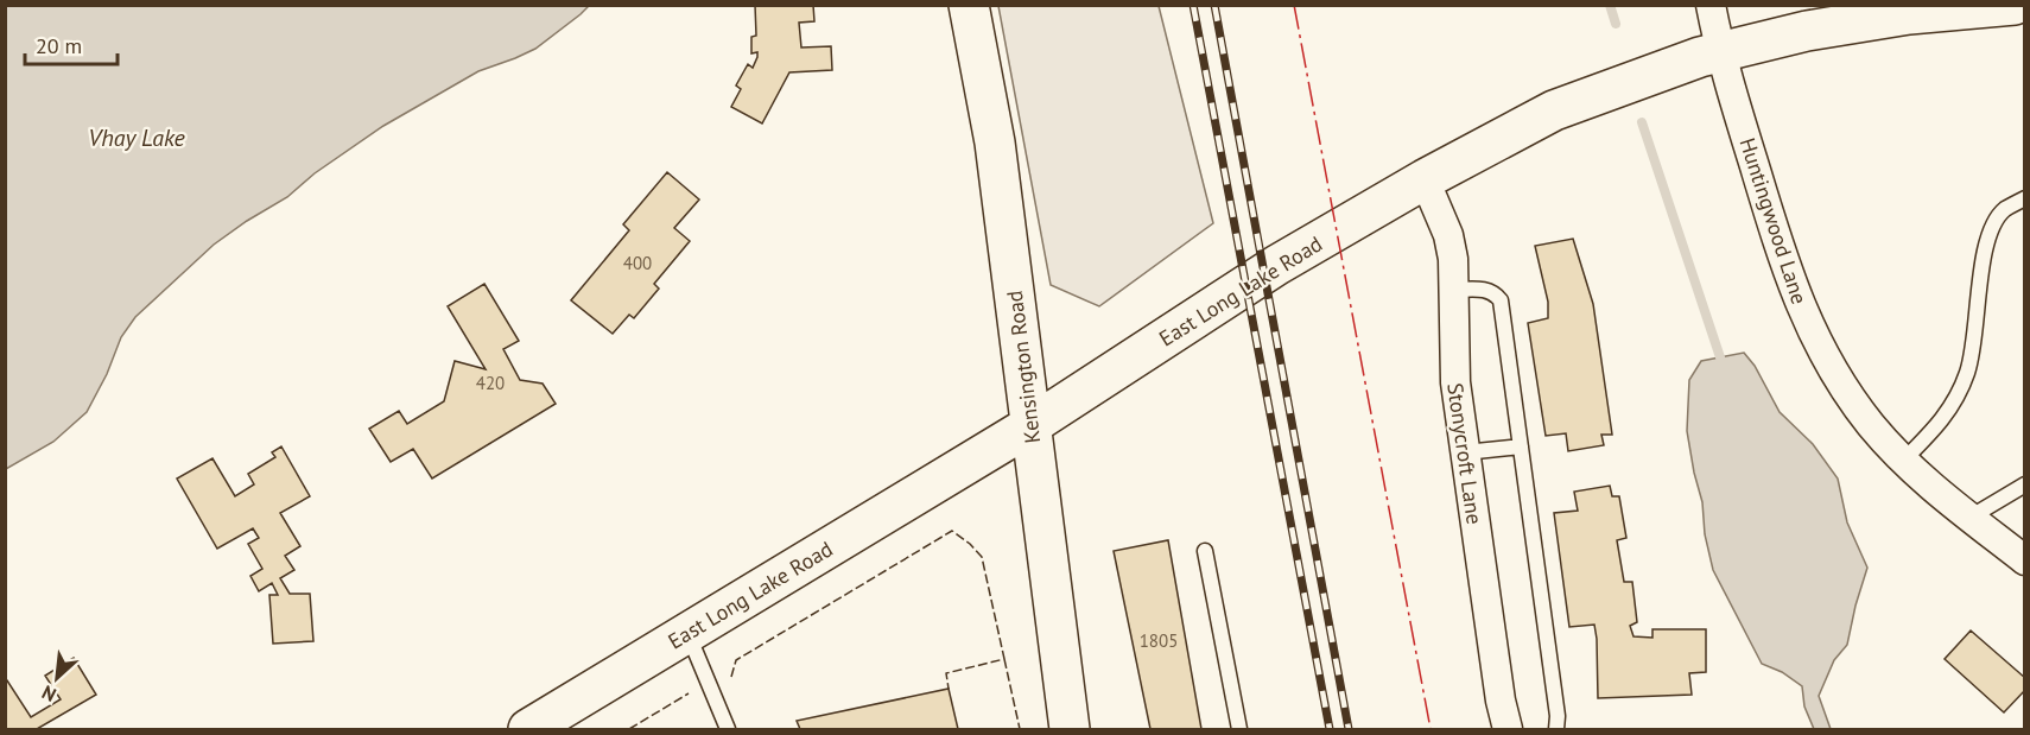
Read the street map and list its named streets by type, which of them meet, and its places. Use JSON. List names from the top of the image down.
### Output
{
  "streets": {
    "main road": ["East Long Lake Road", "Kensington Road"],
    "street": ["Huntingwood Lane", "Stonycroft Lane"]
  },
  "crossings": [
    ["Huntingwood Lane", "East Long Lake Road"],
    ["East Long Lake Road", "Kensington Road"],
    ["East Long Lake Road", "Stonycroft Lane"]
  ],
  "water": ["Vhay Lake"],
  "house_numbers": ["400", "420", "1805"],
  "scale_bar": "20 m",
  "north": "bottom left"
}
